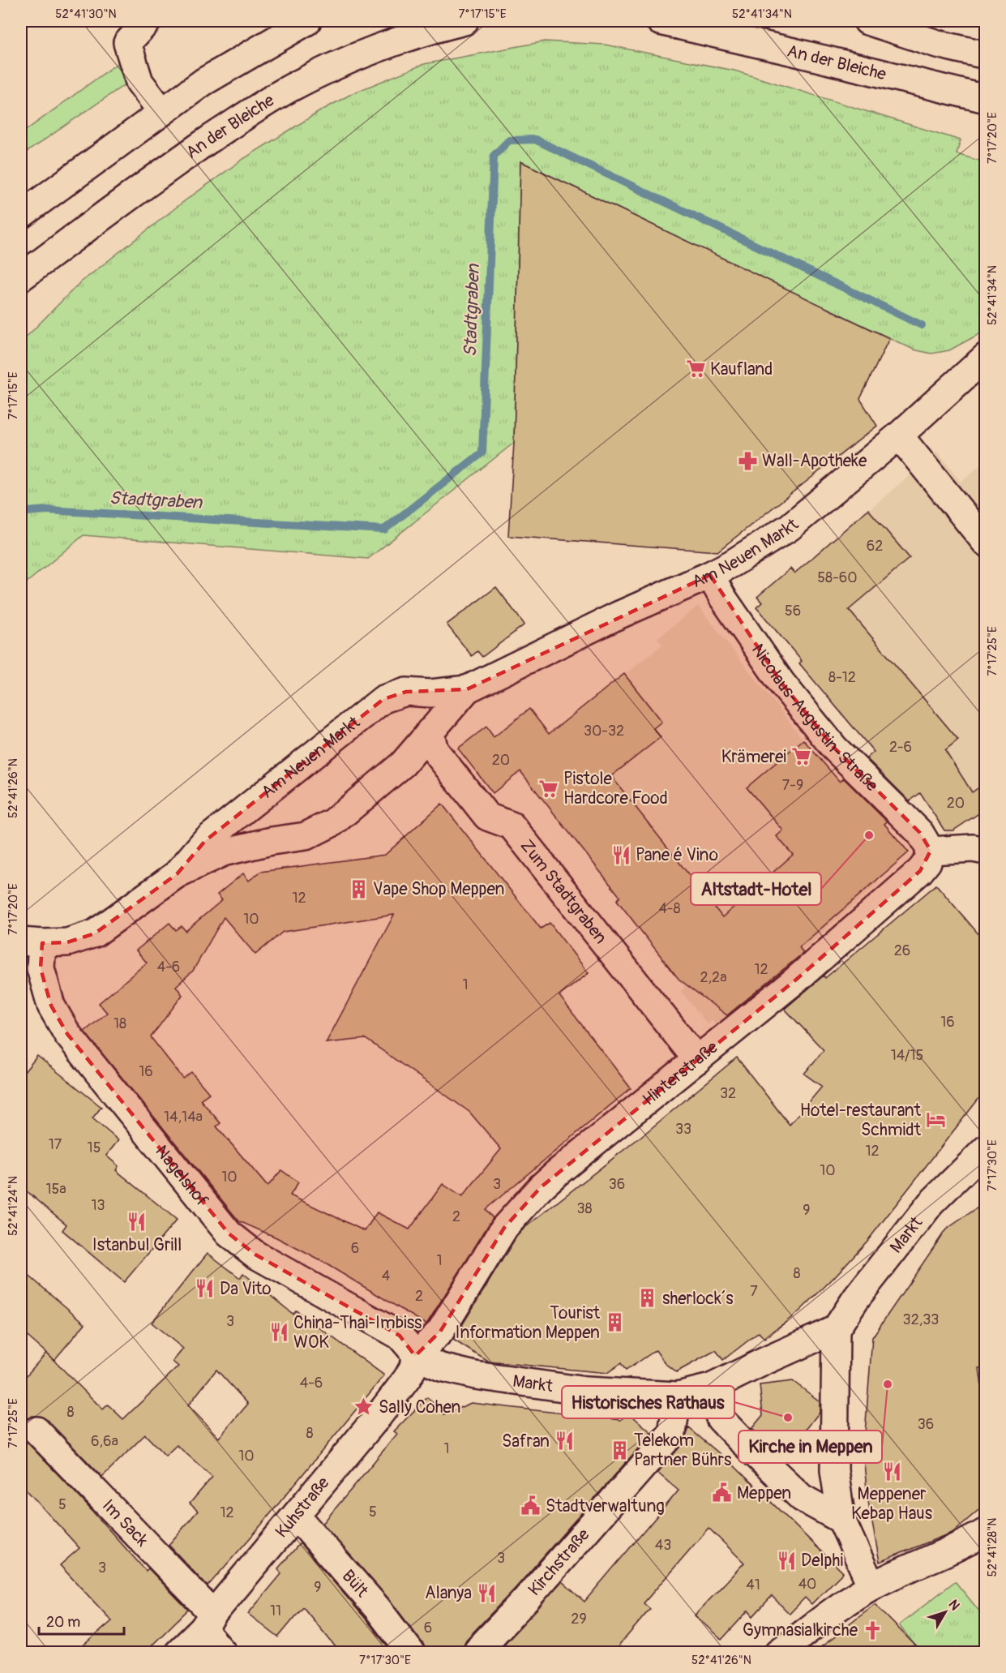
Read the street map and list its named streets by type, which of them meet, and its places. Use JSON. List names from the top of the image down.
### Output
{
  "streets": {
    "street": [
      "An der Bleiche",
      "Am Neuen Markt",
      "Nicolaus-Augustin-Straße",
      "Zum Stadtgraben",
      "Hinterstraße",
      "Nagelshof",
      "Markt",
      "Kuhstraße",
      "Im Sack",
      "Kirchstraße",
      "Bült"
    ]
  },
  "crossings": [
    ["Am Neuen Markt", "Nicolaus-Augustin-Straße"],
    ["Am Neuen Markt", "Zum Stadtgraben"],
    ["Am Neuen Markt", "Nagelshof"],
    ["Nicolaus-Augustin-Straße", "Hinterstraße"],
    ["Zum Stadtgraben", "Hinterstraße"],
    ["Hinterstraße", "Nagelshof"],
    ["Hinterstraße", "Markt"],
    ["Hinterstraße", "Kuhstraße"],
    ["Nagelshof", "Markt"],
    ["Nagelshof", "Kuhstraße"],
    ["Markt", "Kuhstraße"],
    ["Markt", "Kirchstraße"],
    ["Kuhstraße", "Im Sack"],
    ["Kuhstraße", "Bült"]
  ],
  "water": ["Stadtgraben"],
  "places": {
    "supermarket": ["Kaufland", "Krämerei", "Pistole Hardcore Food"],
    "pharmacy": ["Wall-Apotheke"],
    "other": ["Altstadt-Hotel", "Kirche in Meppen", "Historisches Rathaus"],
    "restaurant": [
      "Pane é Vino",
      "Istanbul Grill",
      "Da Vito",
      "China-Thai-Imbiss WOK",
      "Safran",
      "Meppener Kebap Haus",
      "Delphi",
      "Alanya"
    ],
    "building": [
      "Vape Shop Meppen",
      "sherlock´s",
      "Tourist Information Meppen",
      "Telekom Partner Bührs"
    ],
    "hotel": ["Hotel-restaurant Schmidt"],
    "place": ["Sally Cohen"],
    "public building": ["Meppen", "Stadtverwaltung"],
    "church": ["Gymnasialkirche"]
  },
  "house_numbers": [
    "62",
    "58-60",
    "56",
    "8-12",
    "30-32",
    "2-6",
    "20",
    "7-9",
    "20",
    "12",
    "4-8",
    "10",
    "26",
    "4-6",
    "12",
    "2,2a",
    "1",
    "16",
    "18",
    "14/15",
    "16",
    "32",
    "14,14a",
    "33",
    "17",
    "15",
    "12",
    "10",
    "10",
    "3",
    "36",
    "15a",
    "13",
    "38",
    "9",
    "2",
    "6",
    "1",
    "8",
    "4",
    "7",
    "2",
    "32,33",
    "3",
    "4-6",
    "8",
    "36",
    "8",
    "6,6a",
    "1",
    "10",
    "5",
    "5",
    "12",
    "43",
    "3",
    "3",
    "40",
    "41",
    "9",
    "11",
    "29",
    "6"
  ],
  "scale_bar": "20 m",
  "north": "top right",
  "coordinates": [
    "52°41'30\"N",
    "7°17'15\"E",
    "52°41'34\"N",
    "7°17'20\"E",
    "7°17'25\"E",
    "52°41'26\"N",
    "7°17'30\"E",
    "52°41'24\"N",
    "52°41'28\"N"
  ]
}
